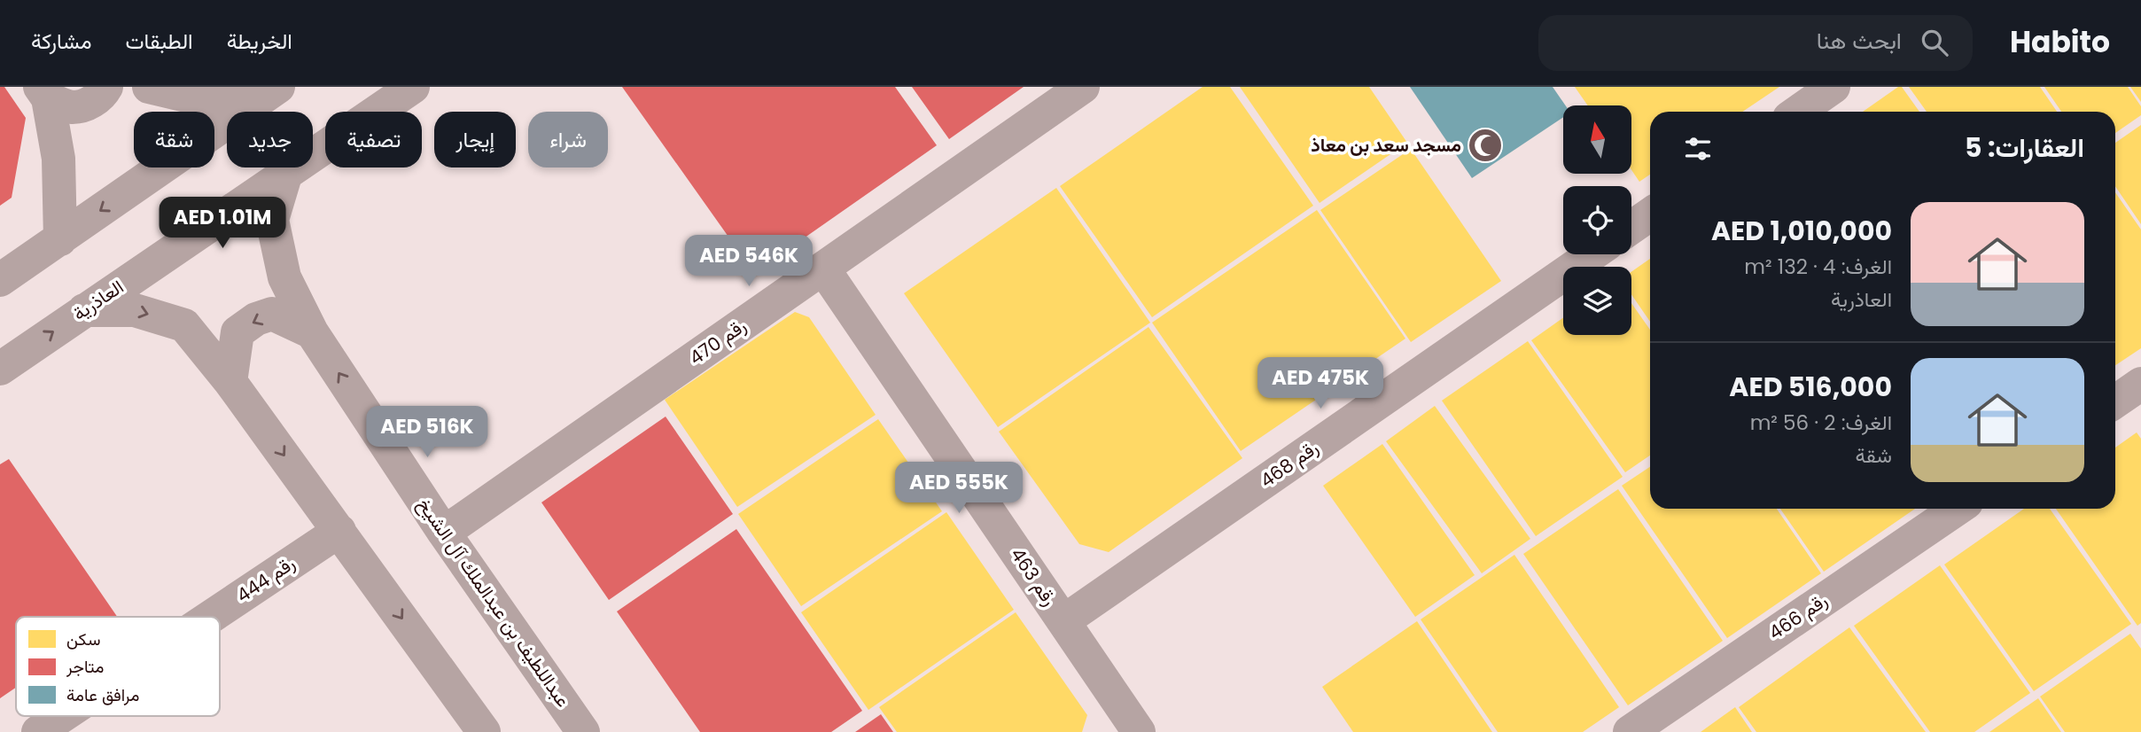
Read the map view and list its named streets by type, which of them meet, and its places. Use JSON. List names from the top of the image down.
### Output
{
  "streets": {
    "street": [
      "العاذرية",
      "رقم 470",
      "رقم 468",
      "رقم 463",
      "رقم 444",
      "عبداللطيف بن عبدالملك آل الشيخ",
      "رقم 466"
    ]
  },
  "crossings": [
    ["العاذرية", "عبداللطيف بن عبدالملك آل الشيخ"],
    ["رقم 470", "رقم 463"],
    ["رقم 470", "عبداللطيف بن عبدالملك آل الشيخ"],
    ["رقم 468", "رقم 463"]
  ],
  "places": {
    "mosque": ["مسجد سعد بن معاذ"]
  },
  "legend": ["سكن", "متاجر", "مرافق عامة"],
  "north": "top",
  "page": {
    "header": "Habito",
    "search": "ابحث هنا",
    "nav": ["الخريطة", "الطبقات", "مشاركة"],
    "chip": [
      "شراء",
      "إيجار",
      "تصفية",
      "جديد",
      "شقة"
    ],
    "heading": "العقارات: 5",
    "list": [
      {
        "name": "AED 1,010,000",
        "note": "الغرف: 4 · 132 m² · العاذرية"
      },
      {
        "name": "AED 516,000",
        "note": "الغرف: 2 · 56 m² · شقة"
      }
    ],
    "price": [
      "AED 1.01M",
      "AED 546K",
      "AED 475K",
      "AED 516K",
      "AED 555K"
    ]
  }
}
